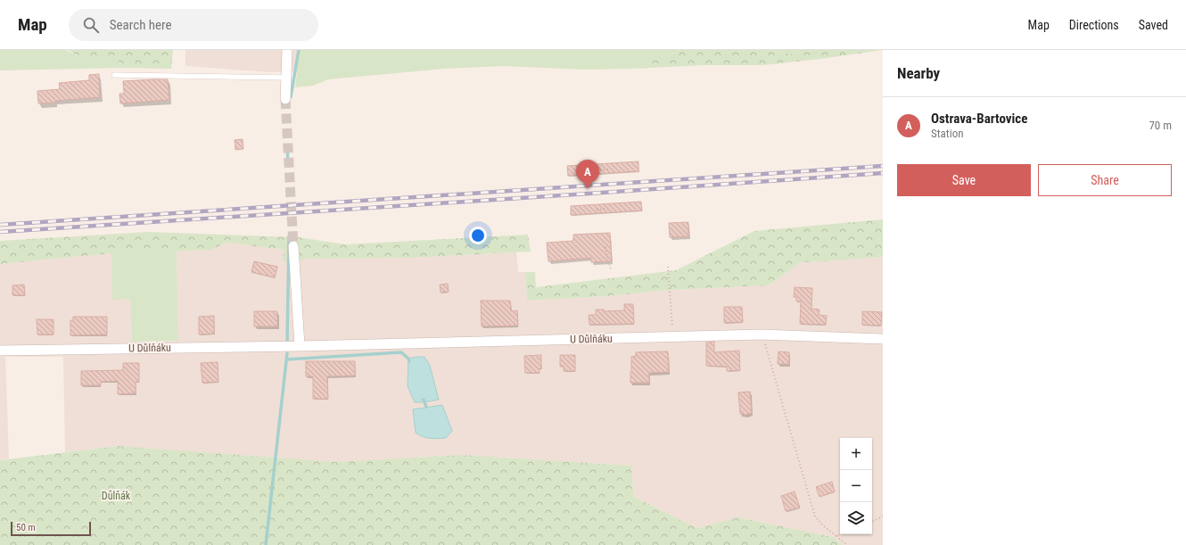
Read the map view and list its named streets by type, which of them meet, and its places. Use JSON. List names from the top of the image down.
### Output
{
  "streets": {
    "street": ["U Důlňáku"]
  },
  "parks": ["Důlňák"],
  "scale_bar": "50 m",
  "page": {
    "header": "Map",
    "search": "Search here",
    "nav": ["Map", "Directions", "Saved"],
    "heading": "Nearby",
    "list": [
      {
        "mark": "A",
        "name": "Ostrava-Bartovice",
        "note": "Station",
        "value": "70 m"
      }
    ],
    "buttons": ["Save", "Share"],
    "pins": "A",
    "map_buttons": ["+", "−"],
    "scale": "50 m"
  }
}
